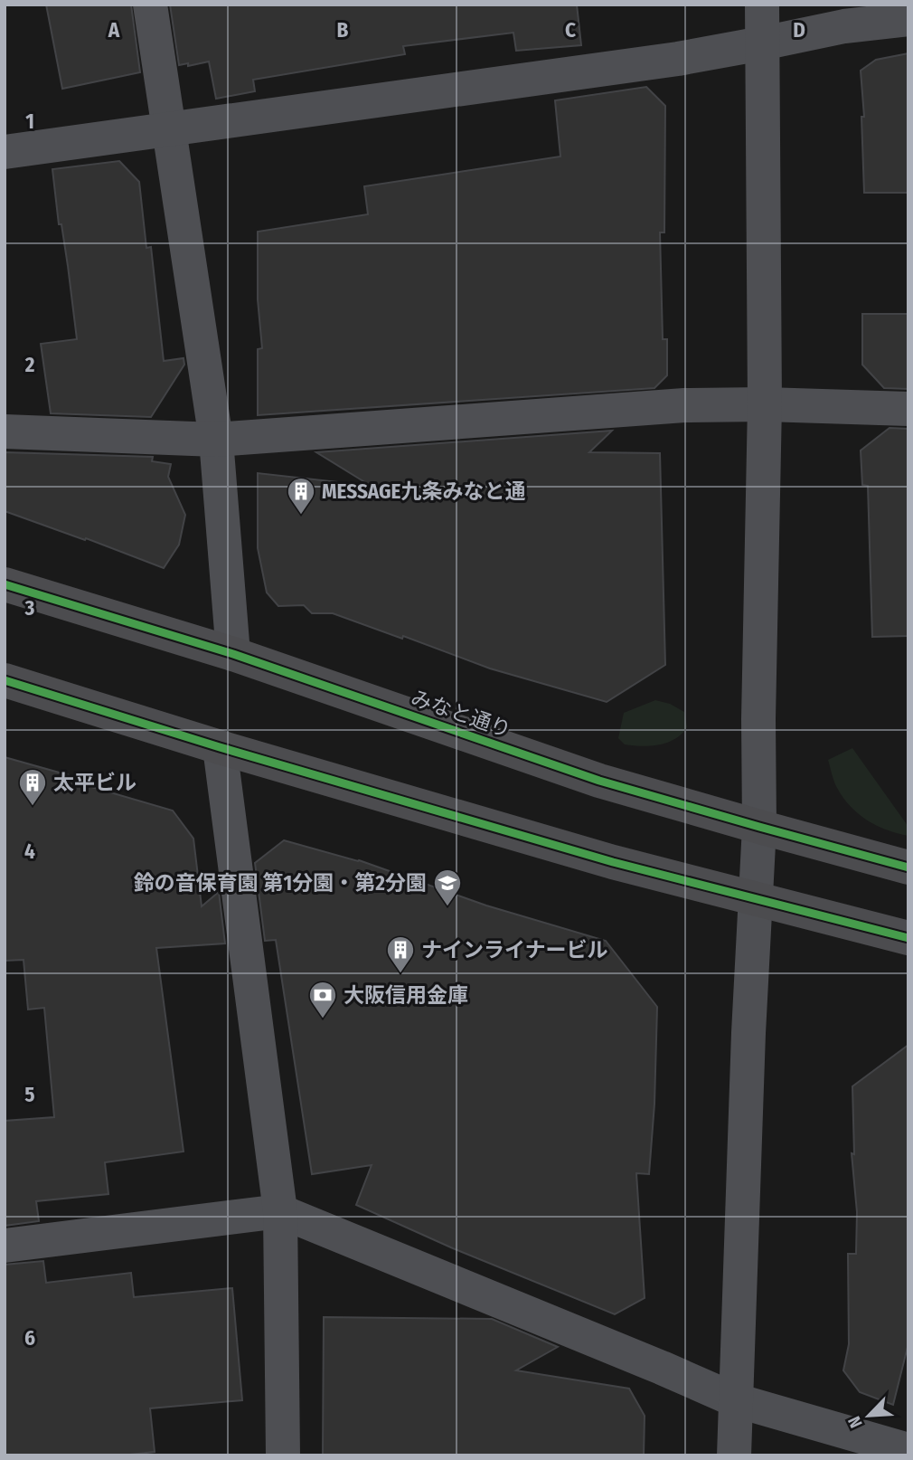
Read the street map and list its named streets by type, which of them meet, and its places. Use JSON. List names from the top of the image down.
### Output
{
  "streets": {
    "highway": ["みなと通り"]
  },
  "places": {
    "building": ["MESSAGE九条みなと通", "太平ビル", "ナインライナービル"],
    "school or university": ["鈴の音保育園 第1分園・第2分園"],
    "bank": ["大阪信用金庫"]
  },
  "north": "bottom left",
  "grid": {
    "columns": [
      "A",
      "B",
      "C",
      "D"
    ],
    "rows": [
      "1",
      "2",
      "3",
      "4",
      "5",
      "6"
    ]
  }
}
